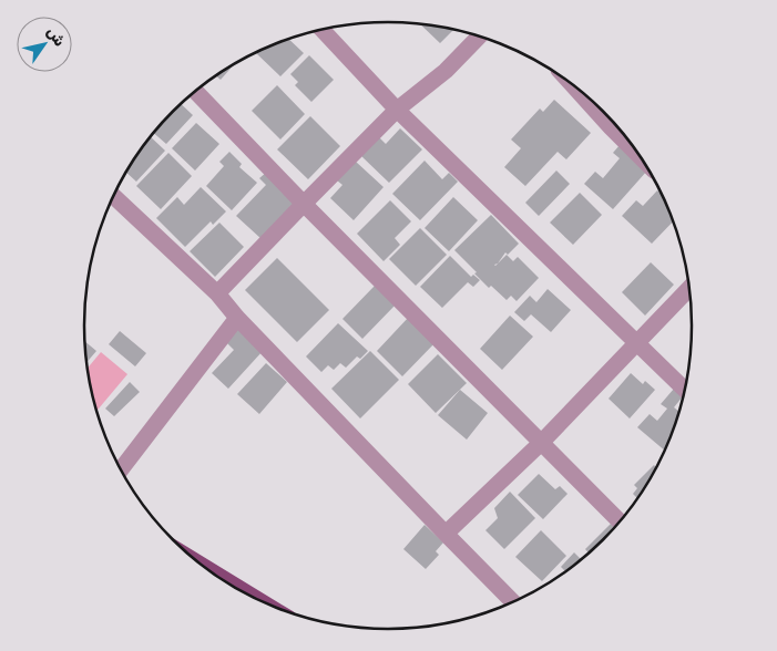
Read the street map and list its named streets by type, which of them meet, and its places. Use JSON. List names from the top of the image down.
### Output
{
  "north": "top right"
}
